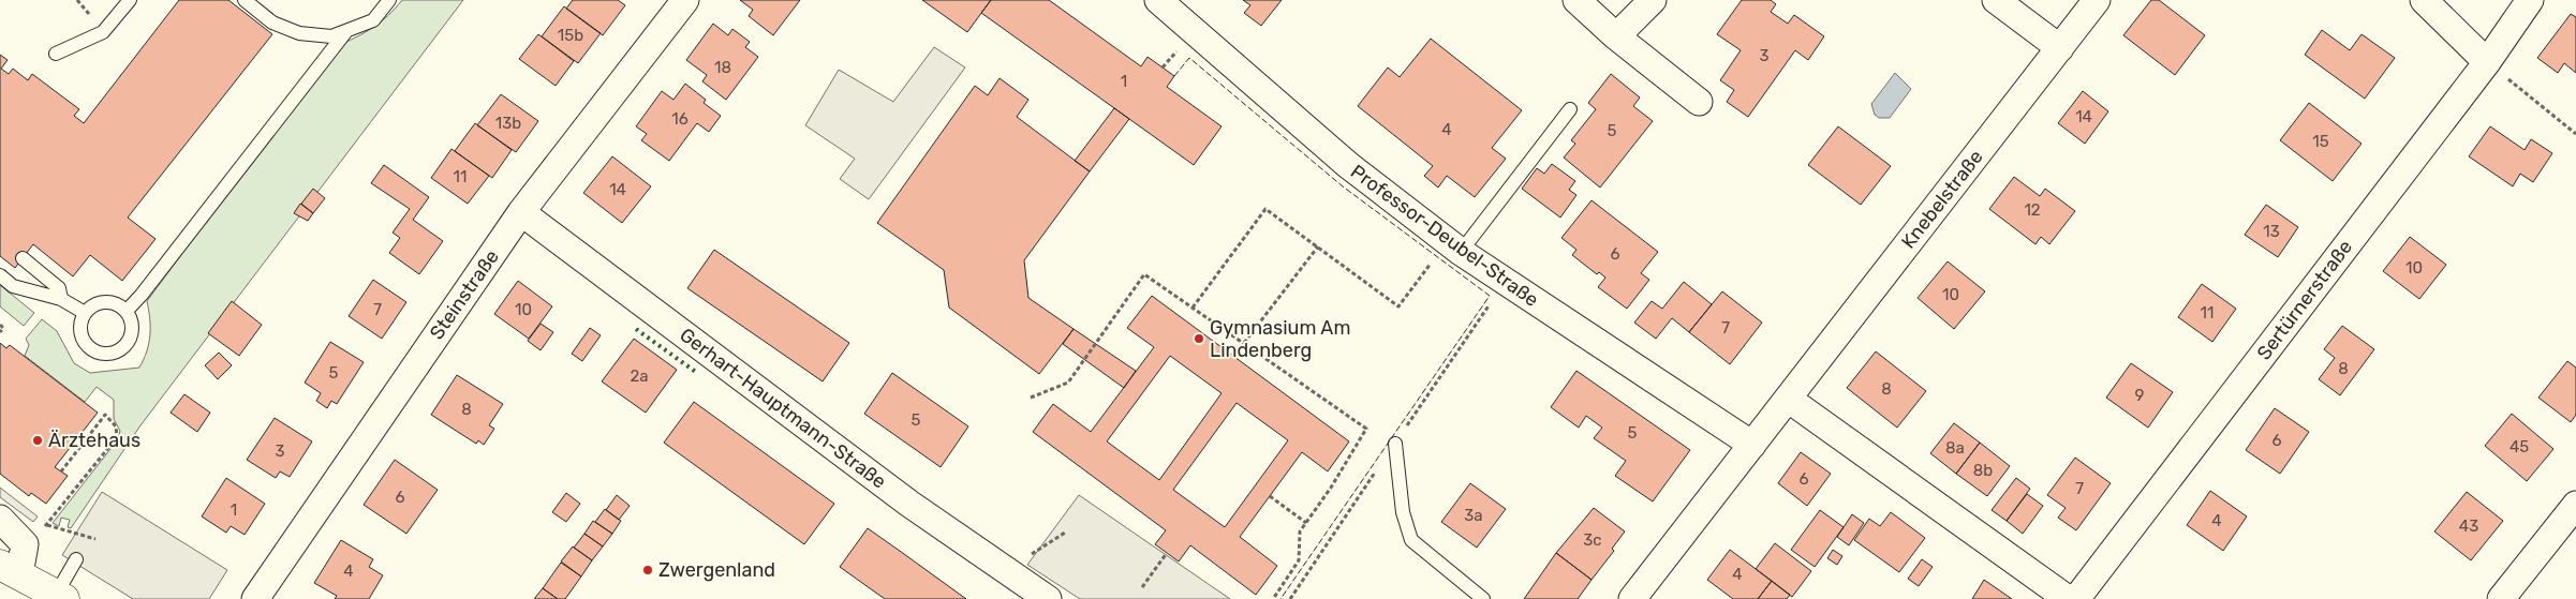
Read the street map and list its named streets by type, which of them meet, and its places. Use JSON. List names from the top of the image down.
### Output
{
  "streets": {
    "street": [
      "Knebelstraße",
      "Professor-Deubel-Straße",
      "Steinstraße",
      "Sertürnerstraße",
      "Gerhart-Hauptmann-Straße"
    ]
  },
  "crossings": [
    ["Knebelstraße", "Professor-Deubel-Straße"],
    ["Steinstraße", "Gerhart-Hauptmann-Straße"]
  ],
  "places": ["Gymnasium Am Lindenberg", "Ärztehaus", "Zwergenland"],
  "house_numbers": [
    "15b",
    "3",
    "18",
    "1",
    "14",
    "16",
    "13b",
    "4",
    "5",
    "15",
    "11",
    "14",
    "12",
    "13",
    "6",
    "10",
    "10",
    "7",
    "10",
    "11",
    "7",
    "8",
    "5",
    "2a",
    "8",
    "9",
    "8",
    "5",
    "5",
    "6",
    "45",
    "8a",
    "3",
    "8b",
    "6",
    "7",
    "6",
    "1",
    "3a",
    "4",
    "43",
    "3c",
    "4",
    "4"
  ]
}
